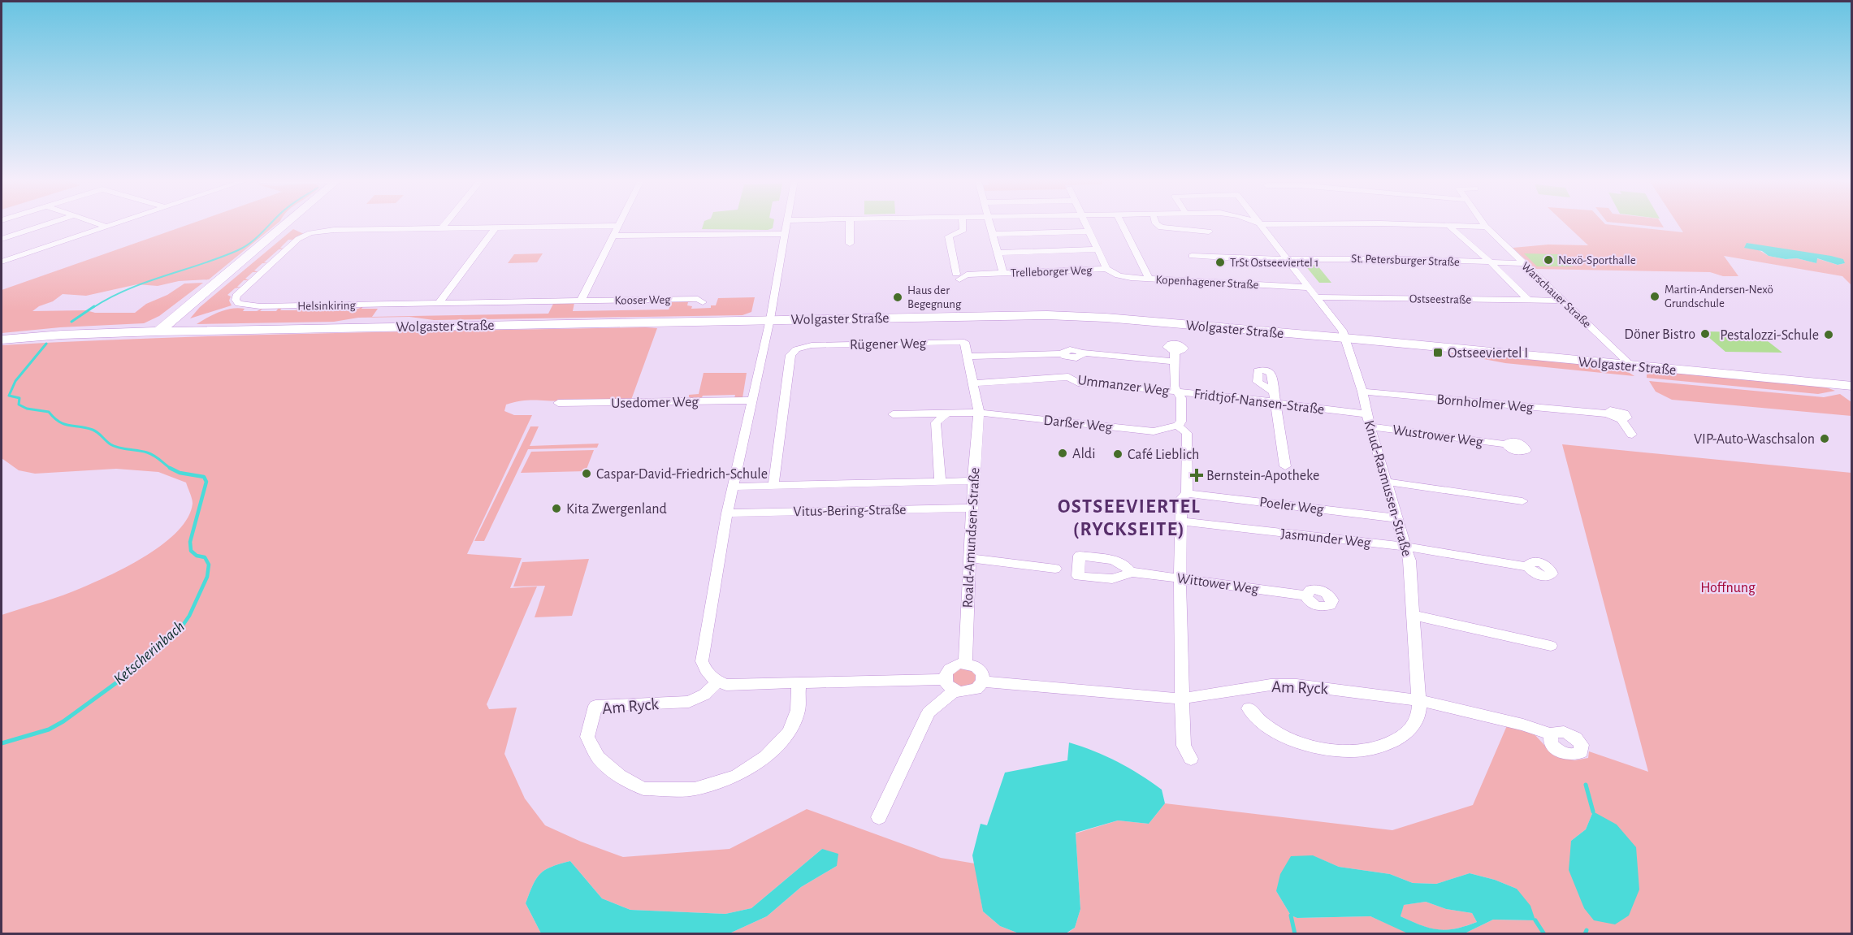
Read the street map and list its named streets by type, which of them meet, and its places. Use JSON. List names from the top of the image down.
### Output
{
  "streets": {
    "main road": ["Wolgaster Straße"],
    "street": [
      "St. Petersburger Straße",
      "Trelleborger Weg",
      "Kopenhagener Straße",
      "Warschauer Straße",
      "Ostseestraße",
      "Kooser Weg",
      "Helsinkiring",
      "Rügener Weg",
      "Ummanzer Weg",
      "Fridtjof-Nansen-Straße",
      "Usedomer Weg",
      "Bornholmer Weg",
      "Darßer Weg",
      "Wustrower Weg",
      "Knud-Rasmussen-Straße",
      "Poeler Weg",
      "Vitus-Bering-Straße",
      "Roald-Amundsen-Straße",
      "Jasmunder Weg",
      "Wittower Weg",
      "Am Ryck"
    ]
  },
  "crossings": [
    ["St. Petersburger Straße", "Warschauer Straße"],
    ["St. Petersburger Straße", "Knud-Rasmussen-Straße"],
    ["Trelleborger Weg", "Kopenhagener Straße"],
    ["Kopenhagener Straße", "Knud-Rasmussen-Straße"],
    ["Warschauer Straße", "Ostseestraße"],
    ["Warschauer Straße", "Wolgaster Straße"],
    ["Ostseestraße", "Knud-Rasmussen-Straße"],
    ["Kooser Weg", "Helsinkiring"],
    ["Wolgaster Straße", "Knud-Rasmussen-Straße"],
    ["Rügener Weg", "Vitus-Bering-Straße"],
    ["Rügener Weg", "Roald-Amundsen-Straße"],
    ["Ummanzer Weg", "Fridtjof-Nansen-Straße"],
    ["Ummanzer Weg", "Roald-Amundsen-Straße"],
    ["Fridtjof-Nansen-Straße", "Darßer Weg"],
    ["Fridtjof-Nansen-Straße", "Knud-Rasmussen-Straße"],
    ["Bornholmer Weg", "Knud-Rasmussen-Straße"],
    ["Darßer Weg", "Roald-Amundsen-Straße"],
    ["Wustrower Weg", "Knud-Rasmussen-Straße"],
    ["Knud-Rasmussen-Straße", "Poeler Weg"],
    ["Knud-Rasmussen-Straße", "Jasmunder Weg"],
    ["Knud-Rasmussen-Straße", "Am Ryck"],
    ["Vitus-Bering-Straße", "Roald-Amundsen-Straße"],
    ["Roald-Amundsen-Straße", "Am Ryck"]
  ],
  "districts": ["OSTSEEVIERTEL (RYCKSEITE)"],
  "water": ["Ketscherinbach"],
  "parks": ["Hoffnung"],
  "places": {
    "other": [
      "Nexö-Sporthalle",
      "TrSt Ostseeviertel 1",
      "Martin-Andersen-Nexö Grundschule",
      "Haus der Begegnung",
      "Döner Bistro",
      "Pestalozzi-Schule",
      "VIP-Auto-Waschsalon",
      "Aldi",
      "Café Lieblich",
      "Caspar-David-Friedrich-Schule",
      "Kita Zwergenland"
    ],
    "transit": ["Ostseeviertel I"],
    "health": ["Bernstein-Apotheke"]
  }
}
